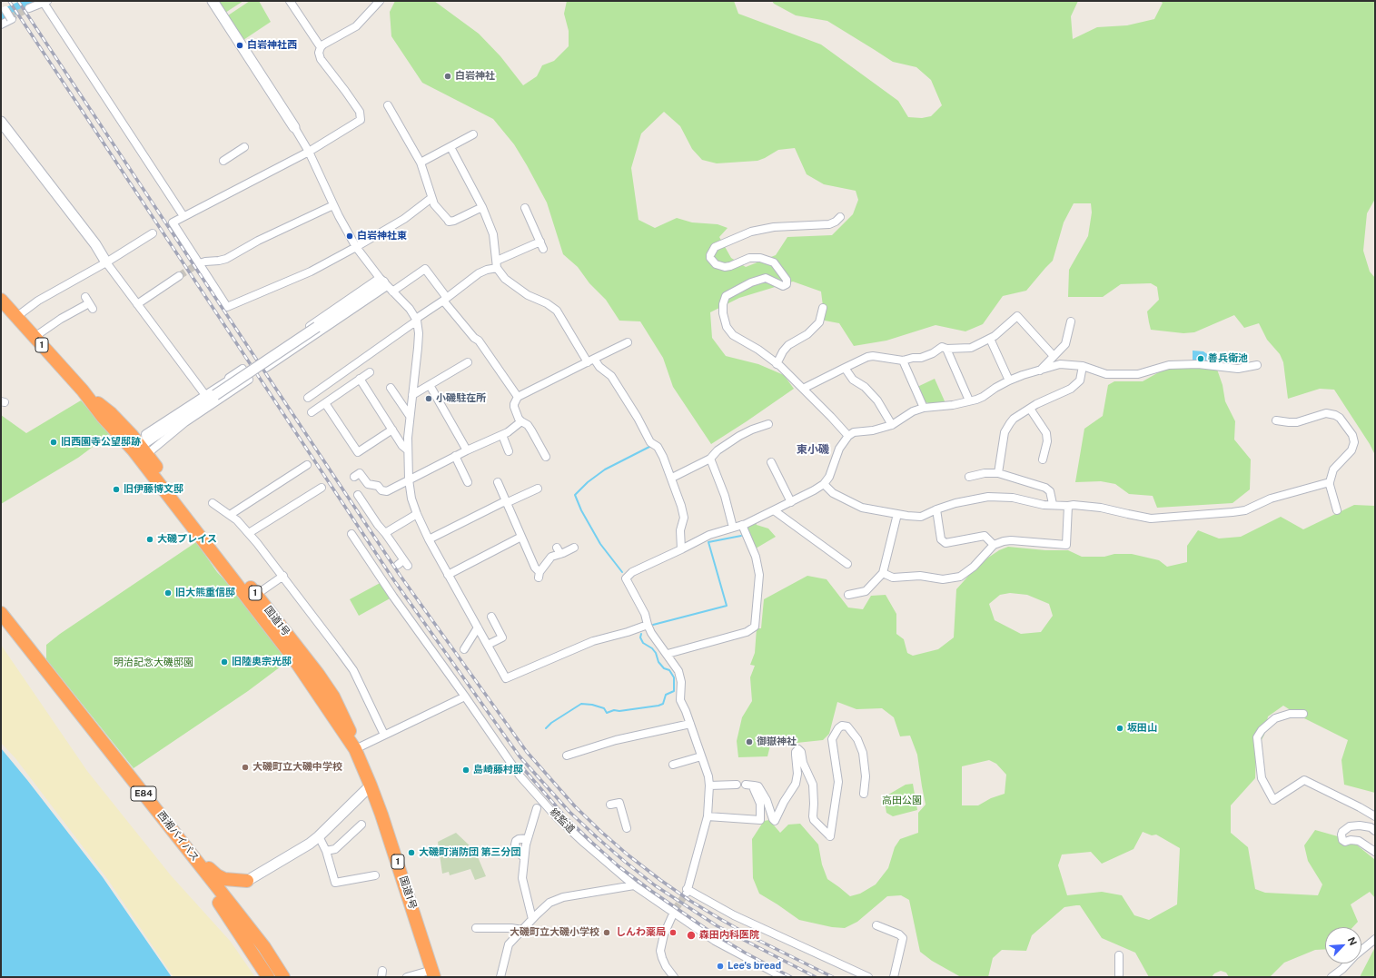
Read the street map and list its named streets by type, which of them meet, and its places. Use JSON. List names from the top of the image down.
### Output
{
  "streets": {
    "highway": [
      "1",
      "国道1号",
      "E84",
      "西湘バイパス"
    ],
    "street": ["統監道"]
  },
  "districts": ["東小磯"],
  "parks": ["明治記念大磯邸園", "高田公園"],
  "places": [
    "白岩神社西",
    "白岩神社",
    "白岩神社東",
    "善兵衛池",
    "小磯駐在所",
    "旧西園寺公望邸跡",
    "旧伊藤博文邸",
    "大磯プレイス",
    "旧大熊重信邸",
    "旧陸奥宗光邸",
    "坂田山",
    "御嶽神社",
    "大磯町立大磯中学校",
    "島崎藤村邸",
    "大磯町消防団 第三分団",
    "大磯町立大磯小学校",
    "しんわ薬局",
    "森田内科医院",
    "Lee's bread"
  ],
  "north": "top right"
}
